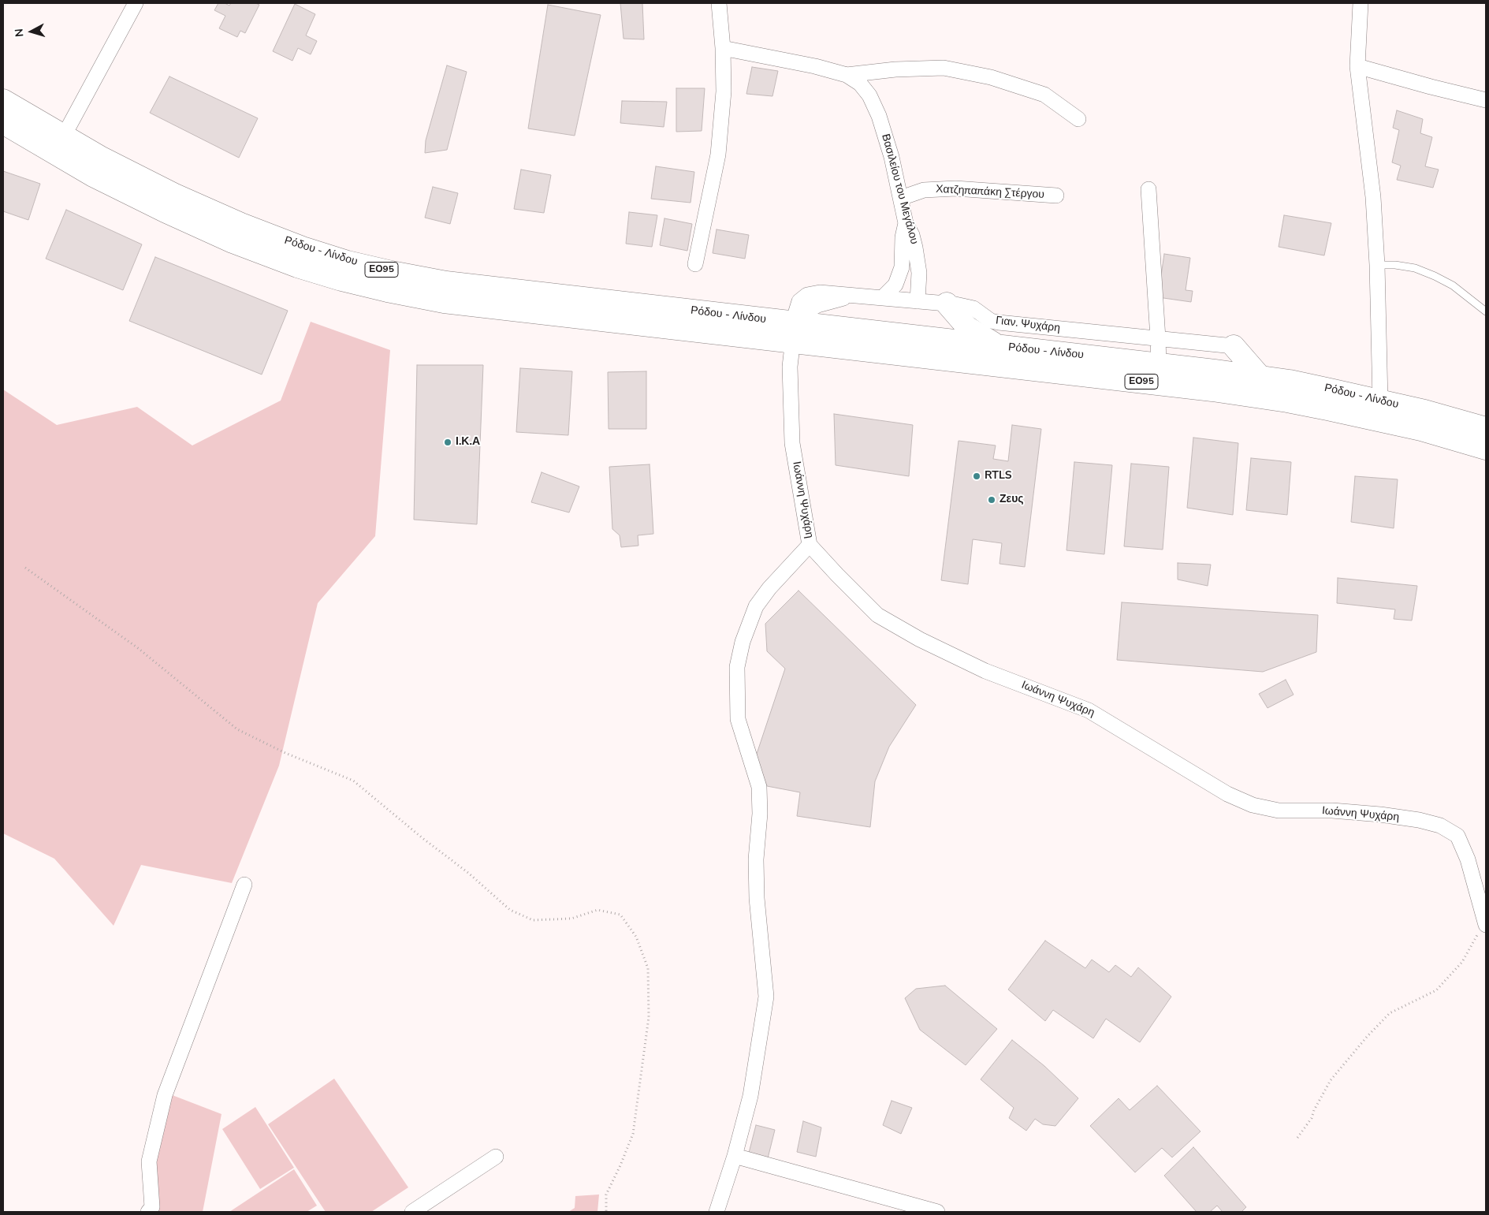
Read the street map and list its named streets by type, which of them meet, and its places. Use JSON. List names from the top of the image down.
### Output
{
  "streets": {
    "main road": ["Ρόδου - Λίνδου", "ΕΟ95"],
    "street": [
      "Βασιλείου του Μεγάλου",
      "Χατζηπαπάκη Στέργου",
      "Γιαν. Ψυχάρη",
      "Ιωάννη Ψυχάρη"
    ]
  },
  "crossings": [
    ["Βασιλείου του Μεγάλου", "Χατζηπαπάκη Στέργου"],
    ["Βασιλείου του Μεγάλου", "Γιαν. Ψυχάρη"],
    ["Ρόδου - Λίνδου", "Γιαν. Ψυχάρη"],
    ["Ρόδου - Λίνδου", "Ιωάννη Ψυχάρη"],
    ["Γιαν. Ψυχάρη", "Ιωάννη Ψυχάρη"]
  ],
  "places": ["Ι.Κ.Α", "RTLS", "Ζευς"],
  "north": "left"
}
